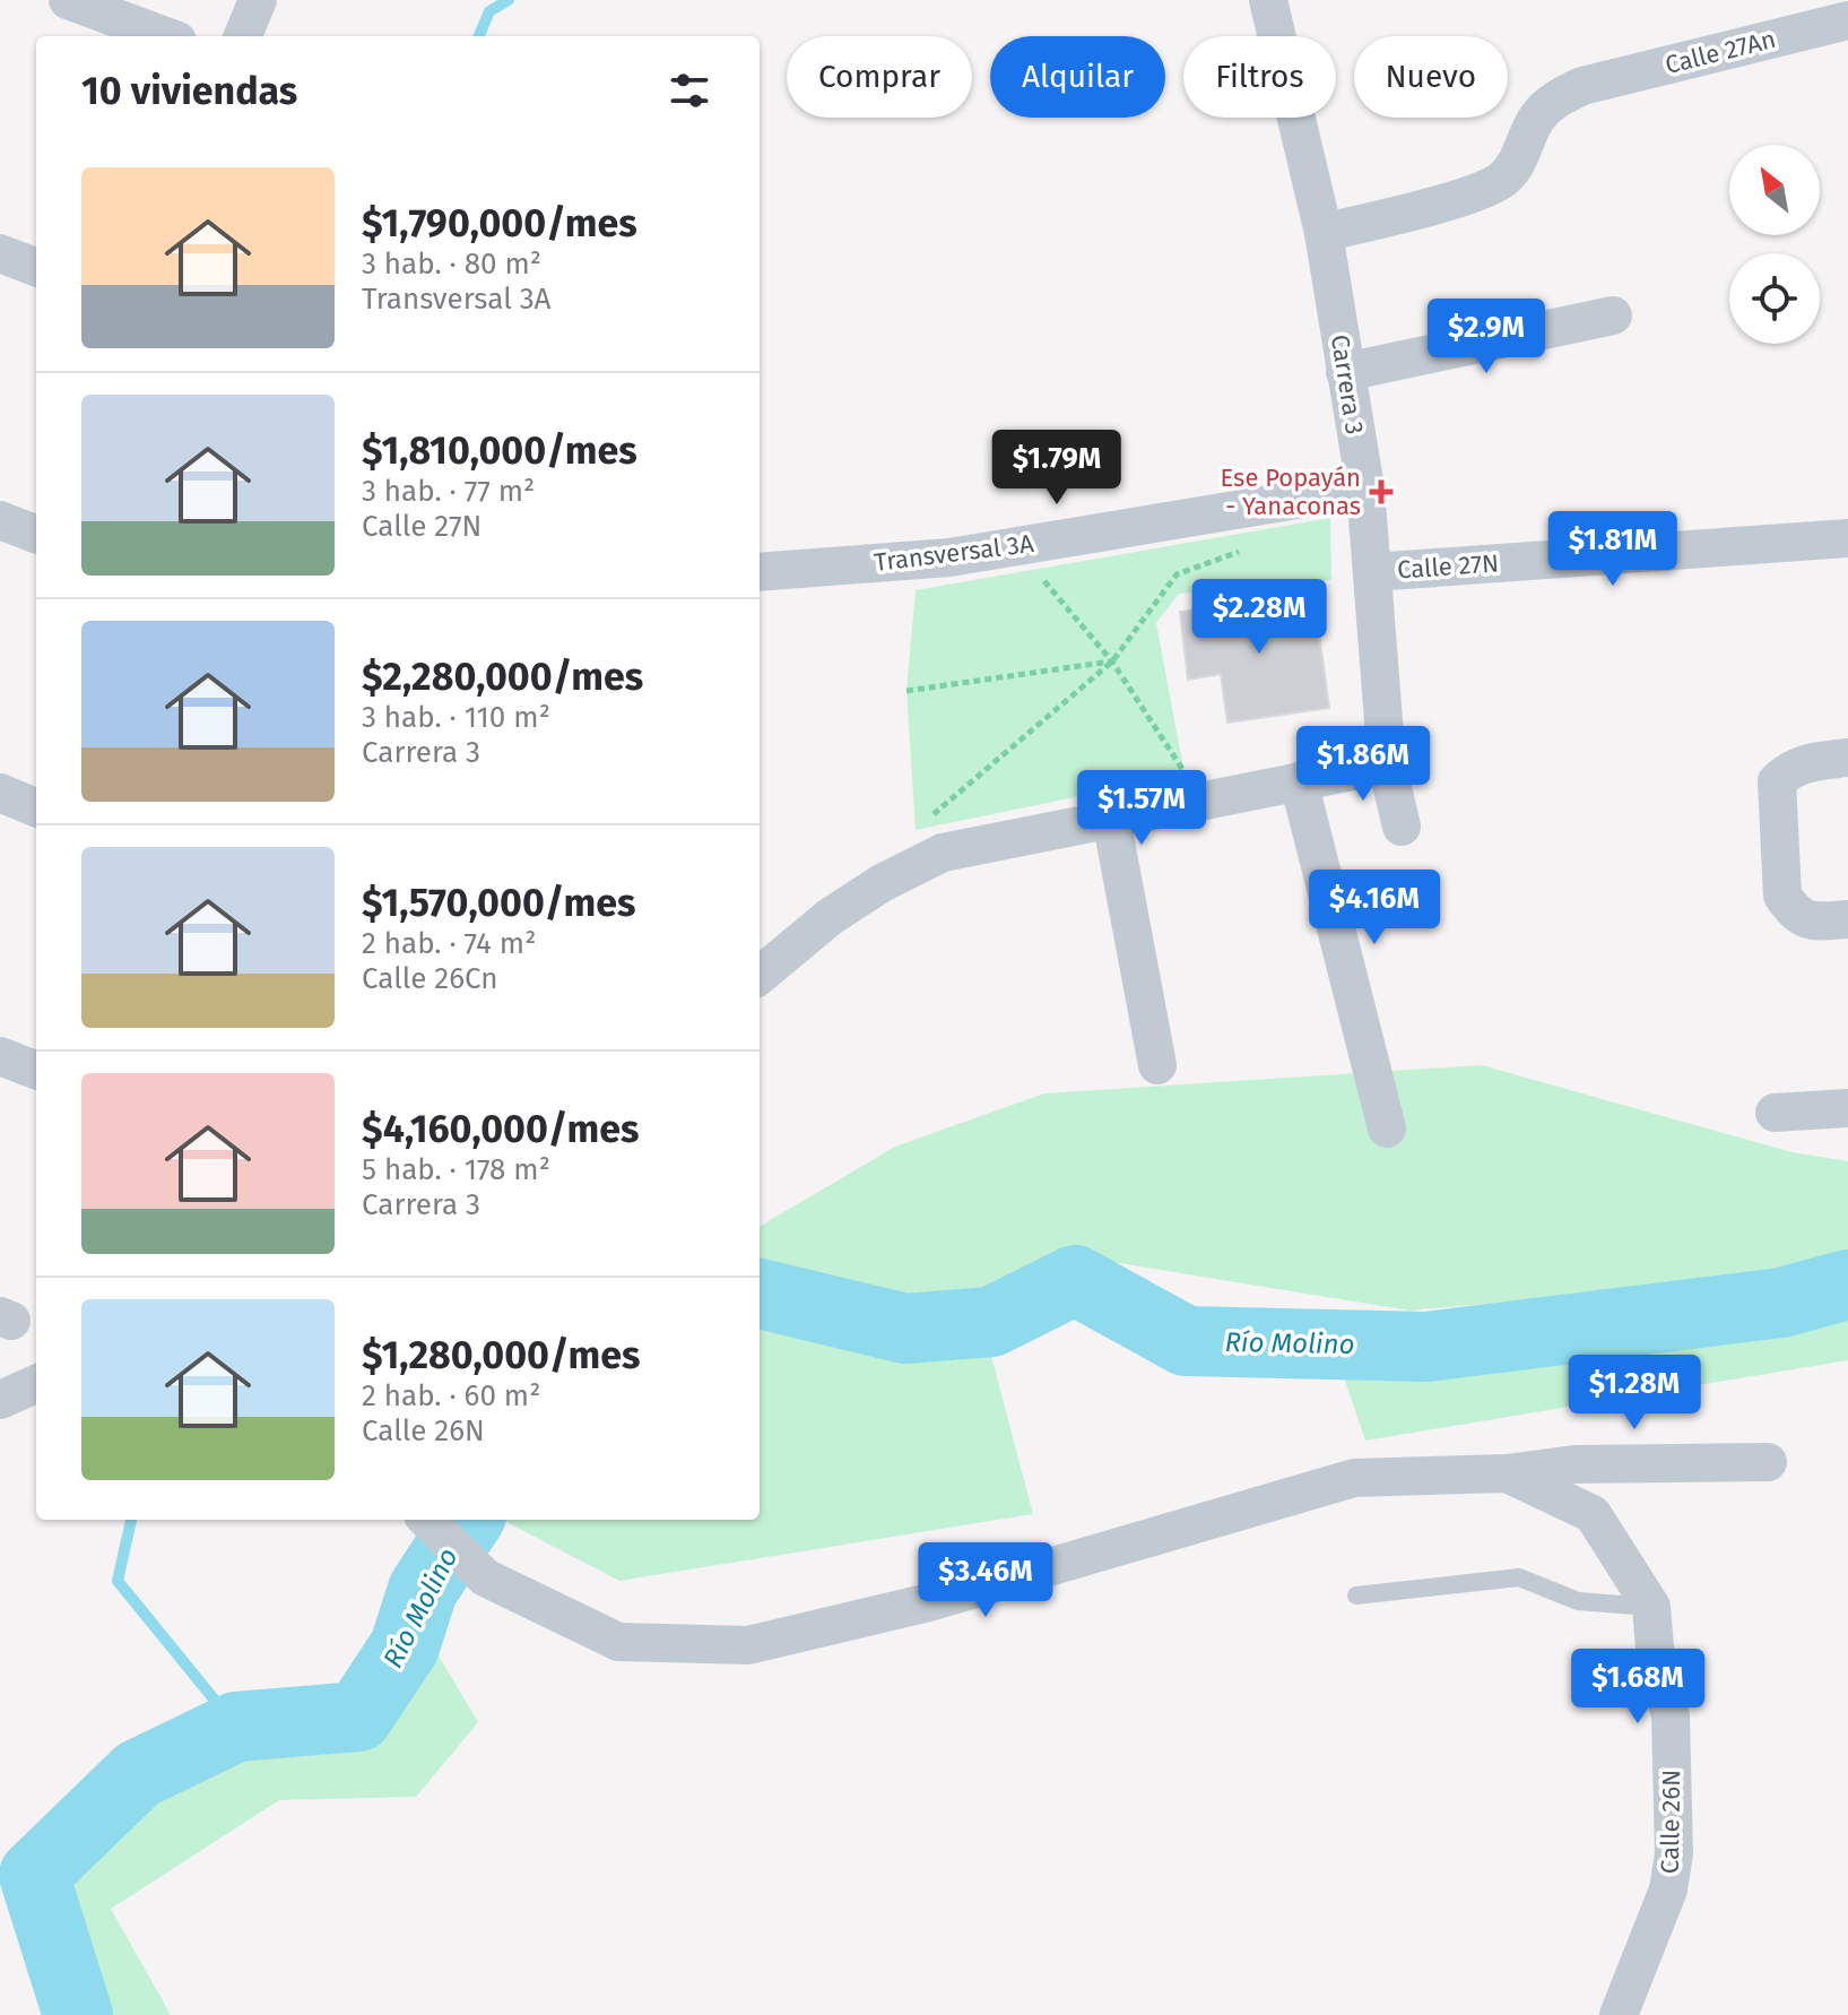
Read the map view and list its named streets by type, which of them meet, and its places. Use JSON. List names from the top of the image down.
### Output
{
  "streets": {
    "street": [
      "Calle 27An",
      "Carrera 3",
      "Transversal 3A",
      "Calle 27N",
      "Calle 26N"
    ]
  },
  "crossings": [
    ["Calle 27An", "Carrera 3"],
    ["Carrera 3", "Transversal 3A"],
    ["Carrera 3", "Calle 27N"]
  ],
  "water": ["Río Molino"],
  "places": {
    "health": ["Ese Popayán - Yanaconas"]
  },
  "north": "top left",
  "page": {
    "chip": [
      "Comprar",
      "Alquilar",
      "Filtros",
      "Nuevo"
    ],
    "heading": "10 viviendas",
    "list": [
      {
        "name": "$1,790,000/mes",
        "note": "3 hab. · 80 m² · Transversal 3A"
      },
      {
        "name": "$1,810,000/mes",
        "note": "3 hab. · 77 m² · Calle 27N"
      },
      {
        "name": "$2,280,000/mes",
        "note": "3 hab. · 110 m² · Carrera 3"
      },
      {
        "name": "$1,570,000/mes",
        "note": "2 hab. · 74 m² · Calle 26Cn"
      },
      {
        "name": "$4,160,000/mes",
        "note": "5 hab. · 178 m² · Carrera 3"
      },
      {
        "name": "$1,280,000/mes",
        "note": "2 hab. · 60 m² · Calle 26N"
      }
    ],
    "price": [
      "$2.9M",
      "$1.79M",
      "$1.81M",
      "$2.28M",
      "$1.86M",
      "$1.57M",
      "$4.16M",
      "$1.28M",
      "$3.46M",
      "$1.68M"
    ]
  }
}
